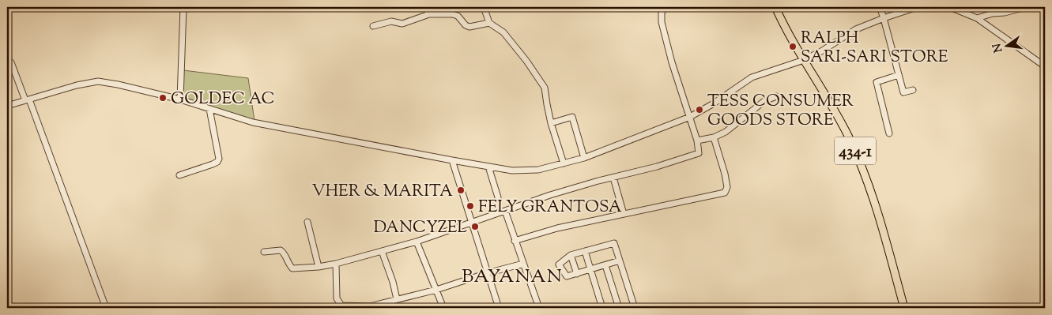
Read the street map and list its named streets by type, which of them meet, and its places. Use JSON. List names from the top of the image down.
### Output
{
  "streets": {
    "main road": ["434-1"]
  },
  "districts": ["BAYANAN"],
  "places": [
    "RALPH SARI-SARI STORE",
    "GOLDEC AC",
    "TESS CONSUMER GOODS STORE",
    "VHER & MARITA",
    "FELY GRANTOSA",
    "DANCYZEL"
  ],
  "north": "left"
}
